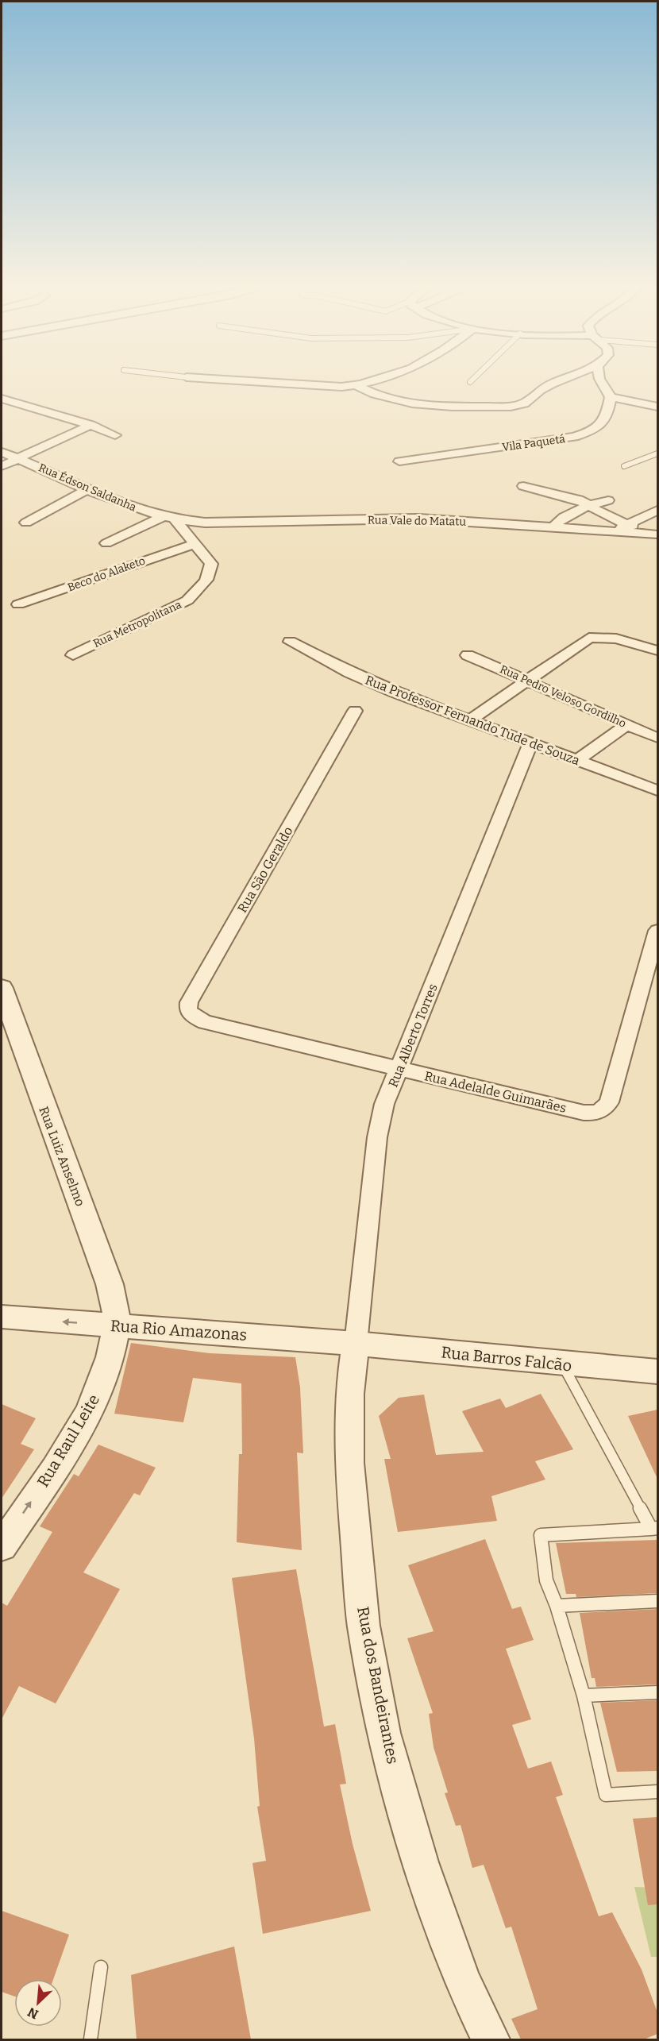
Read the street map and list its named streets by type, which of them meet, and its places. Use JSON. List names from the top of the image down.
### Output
{
  "streets": {
    "street": [
      "Vila Paquetá",
      "Rua Édson Saldanha",
      "Rua Vale do Matatu",
      "Beco do Alaketo",
      "Rua Metropolitana",
      "Rua Pedro Veloso Gordilho",
      "Rua Professor Fernando Tude de Souza",
      "Rua Sāo Geraldo",
      "Rua Alberto Torres",
      "Rua Adelalde Guimarães",
      "Rua Luiz Anselmo",
      "Rua Rio Amazonas",
      "Rua Barros Falcão",
      "Rua Raul Leite",
      "Rua dos Bandeirantes"
    ]
  },
  "crossings": [
    ["Rua Édson Saldanha", "Rua Vale do Matatu"],
    ["Rua Édson Saldanha", "Rua Metropolitana"],
    ["Rua Vale do Matatu", "Rua Metropolitana"],
    ["Beco do Alaketo", "Rua Metropolitana"],
    ["Rua Professor Fernando Tude de Souza", "Rua Alberto Torres"],
    ["Rua Sāo Geraldo", "Rua Adelalde Guimarães"],
    ["Rua Alberto Torres", "Rua Adelalde Guimarães"],
    ["Rua Alberto Torres", "Rua Rio Amazonas"],
    ["Rua Alberto Torres", "Rua Barros Falcão"],
    ["Rua Alberto Torres", "Rua dos Bandeirantes"],
    ["Rua Luiz Anselmo", "Rua Rio Amazonas"],
    ["Rua Luiz Anselmo", "Rua Raul Leite"],
    ["Rua Rio Amazonas", "Rua Barros Falcão"],
    ["Rua Rio Amazonas", "Rua Raul Leite"],
    ["Rua Rio Amazonas", "Rua dos Bandeirantes"],
    ["Rua Barros Falcão", "Rua dos Bandeirantes"]
  ],
  "one_way": ["Rua Raul Leite"],
  "north": "bottom left"
}
